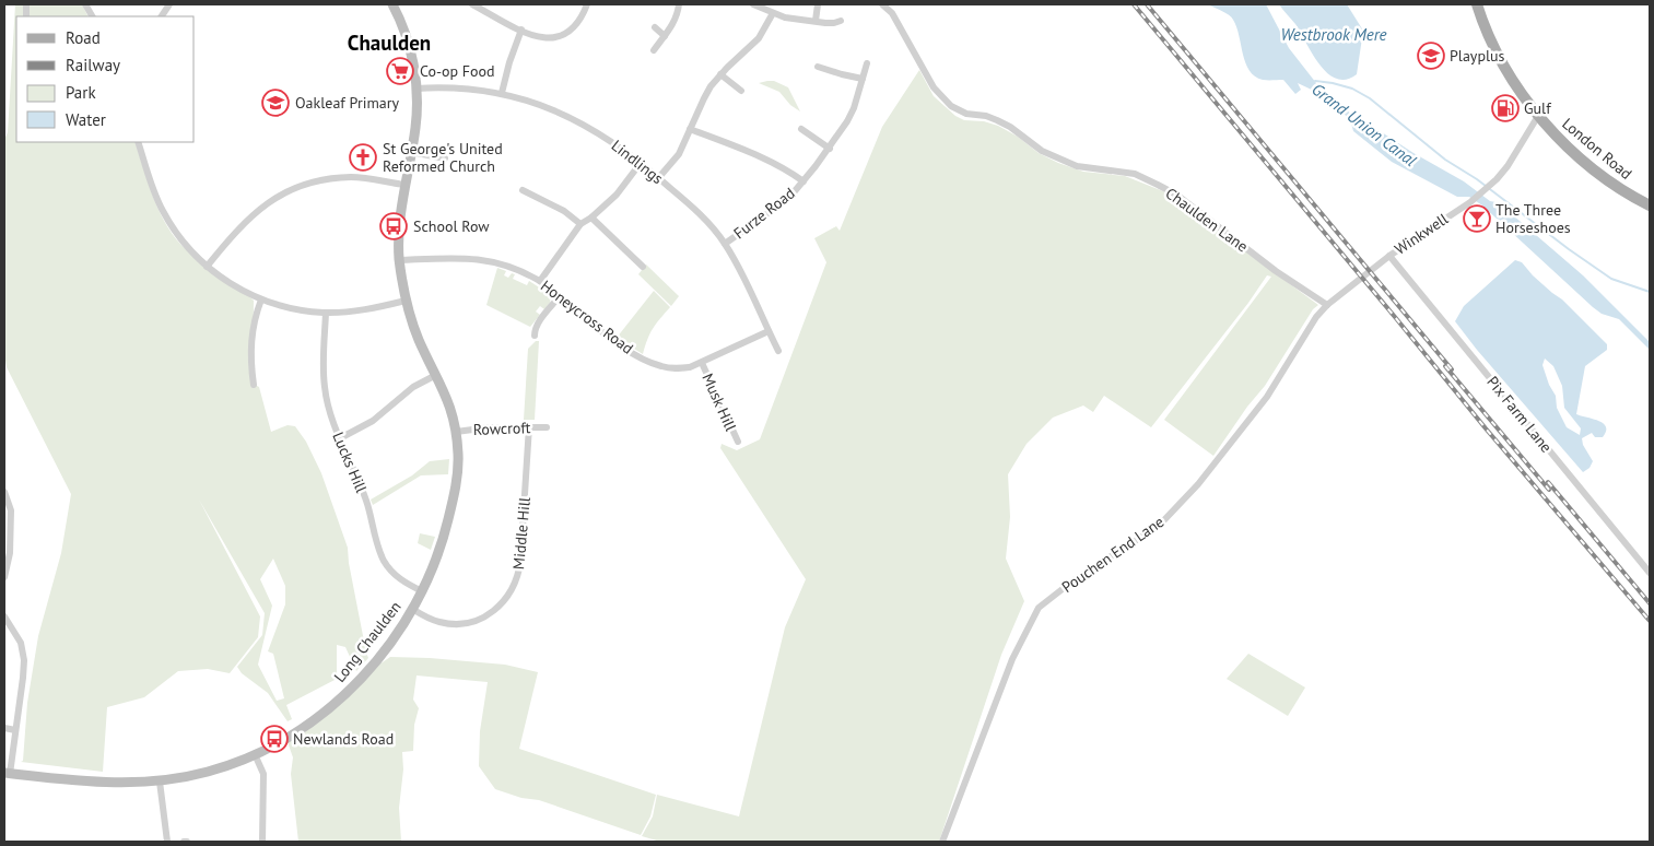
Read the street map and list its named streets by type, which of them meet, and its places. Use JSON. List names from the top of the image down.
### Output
{
  "streets": {
    "main road": ["London Road"],
    "street": [
      "Lindlings",
      "Furze Road",
      "Chaulden Lane",
      "Winkwell",
      "Honeycross Road",
      "Musk Hill",
      "Pix Farm Lane",
      "Rowcroft",
      "Lucks Hill",
      "Middle Hill",
      "Pouchen End Lane",
      "Long Chaulden"
    ]
  },
  "crossings": [
    ["London Road", "Winkwell"],
    ["Lindlings", "Furze Road"],
    ["Lindlings", "Honeycross Road"],
    ["Lindlings", "Long Chaulden"],
    ["Chaulden Lane", "Pouchen End Lane"],
    ["Winkwell", "Pix Farm Lane"],
    ["Winkwell", "Pouchen End Lane"],
    ["Honeycross Road", "Musk Hill"],
    ["Honeycross Road", "Long Chaulden"],
    ["Pix Farm Lane", "Pouchen End Lane"],
    ["Rowcroft", "Middle Hill"],
    ["Rowcroft", "Long Chaulden"],
    ["Lucks Hill", "Long Chaulden"],
    ["Middle Hill", "Long Chaulden"]
  ],
  "districts": ["Chaulden"],
  "water": ["Westbrook Mere", "Grand Union Canal"],
  "places": {
    "school or university": ["Playplus", "Oakleaf Primary"],
    "supermarket": ["Co-op Food"],
    "fuel station": ["Gulf"],
    "church": ["St George's United Reformed Church"],
    "bar": ["The Three Horseshoes"],
    "bus stop": ["School Row", "Newlands Road"]
  },
  "legend": [
    "Road",
    "Railway",
    "Park",
    "Water"
  ]
}
